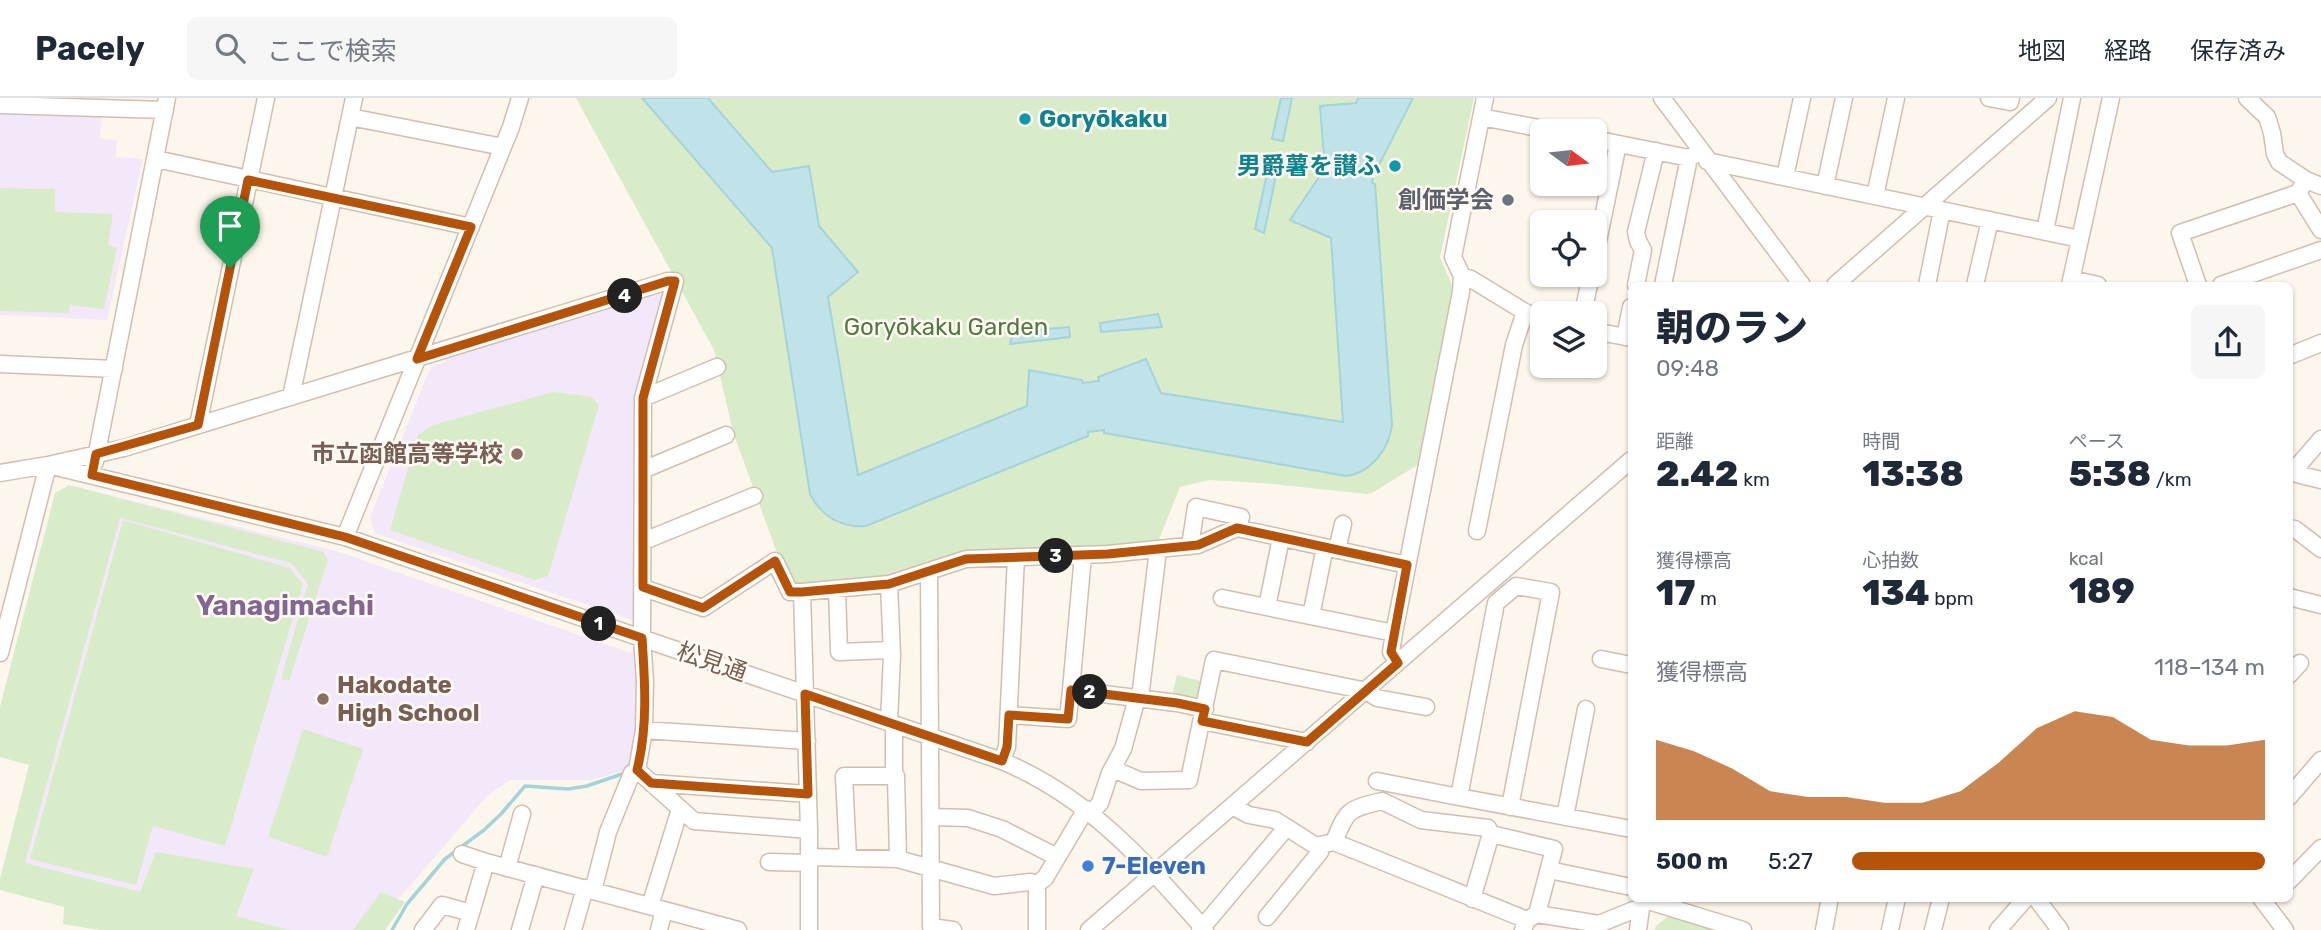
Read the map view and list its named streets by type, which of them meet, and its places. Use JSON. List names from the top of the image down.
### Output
{
  "streets": {
    "street": ["松見通"]
  },
  "districts": ["Yanagimachi"],
  "parks": ["Goryōkaku Garden"],
  "places": [
    "Goryōkaku",
    "男爵薯を讃ふ",
    "創価学会",
    "市立函館高等学校",
    "Hakodate High School",
    "7-Eleven"
  ],
  "north": "right",
  "page": {
    "header": "Pacely",
    "search": "ここで検索",
    "nav": ["地図", "経路", "保存済み"],
    "pins": [
      "4",
      "3",
      "1",
      "2"
    ],
    "heading": ["朝のラン", "09:48"],
    "stats": [
      ["距離", "2.42 km"],
      ["時間", "13:38"],
      ["ペース", "5:38 /km"],
      ["獲得標高", "17 m"],
      ["心拍数", "134 bpm"],
      ["kcal", "189"]
    ],
    "chart": ["獲得標高", "118–134 m"],
    "list": [
      {
        "name": "500 m",
        "note": "5:27"
      }
    ]
  }
}
